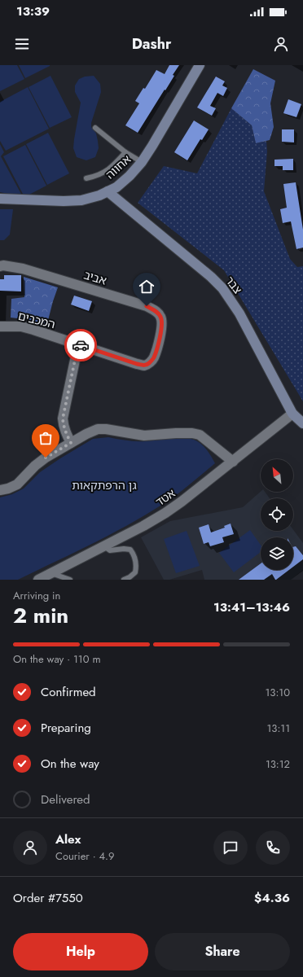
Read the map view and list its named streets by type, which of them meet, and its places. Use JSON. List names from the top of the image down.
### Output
{
  "streets": {
    "street": [
      "אחווה",
      "אביב",
      "צבר",
      "המכבים",
      "אטד"
    ]
  },
  "crossings": [
    ["אחווה", "צבר"],
    ["אביב", "המכבים"],
    ["צבר", "אטד"]
  ],
  "parks": ["גן הרפתקאות"],
  "north": "top left",
  "page": {
    "status": "13:39",
    "header": "Dashr",
    "heading": ["2 min", "Arriving in", "13:41–13:46"],
    "panel": [
      "Alex",
      "Courier · 4.9",
      "Order #7550",
      "$4.36"
    ],
    "bar": "On the way · 110 m",
    "list": [
      ["Confirmed", "13:10"],
      ["Preparing", "13:11"],
      ["On the way", "13:12"],
      "Delivered"
    ],
    "buttons": ["Help", "Share"]
  }
}
